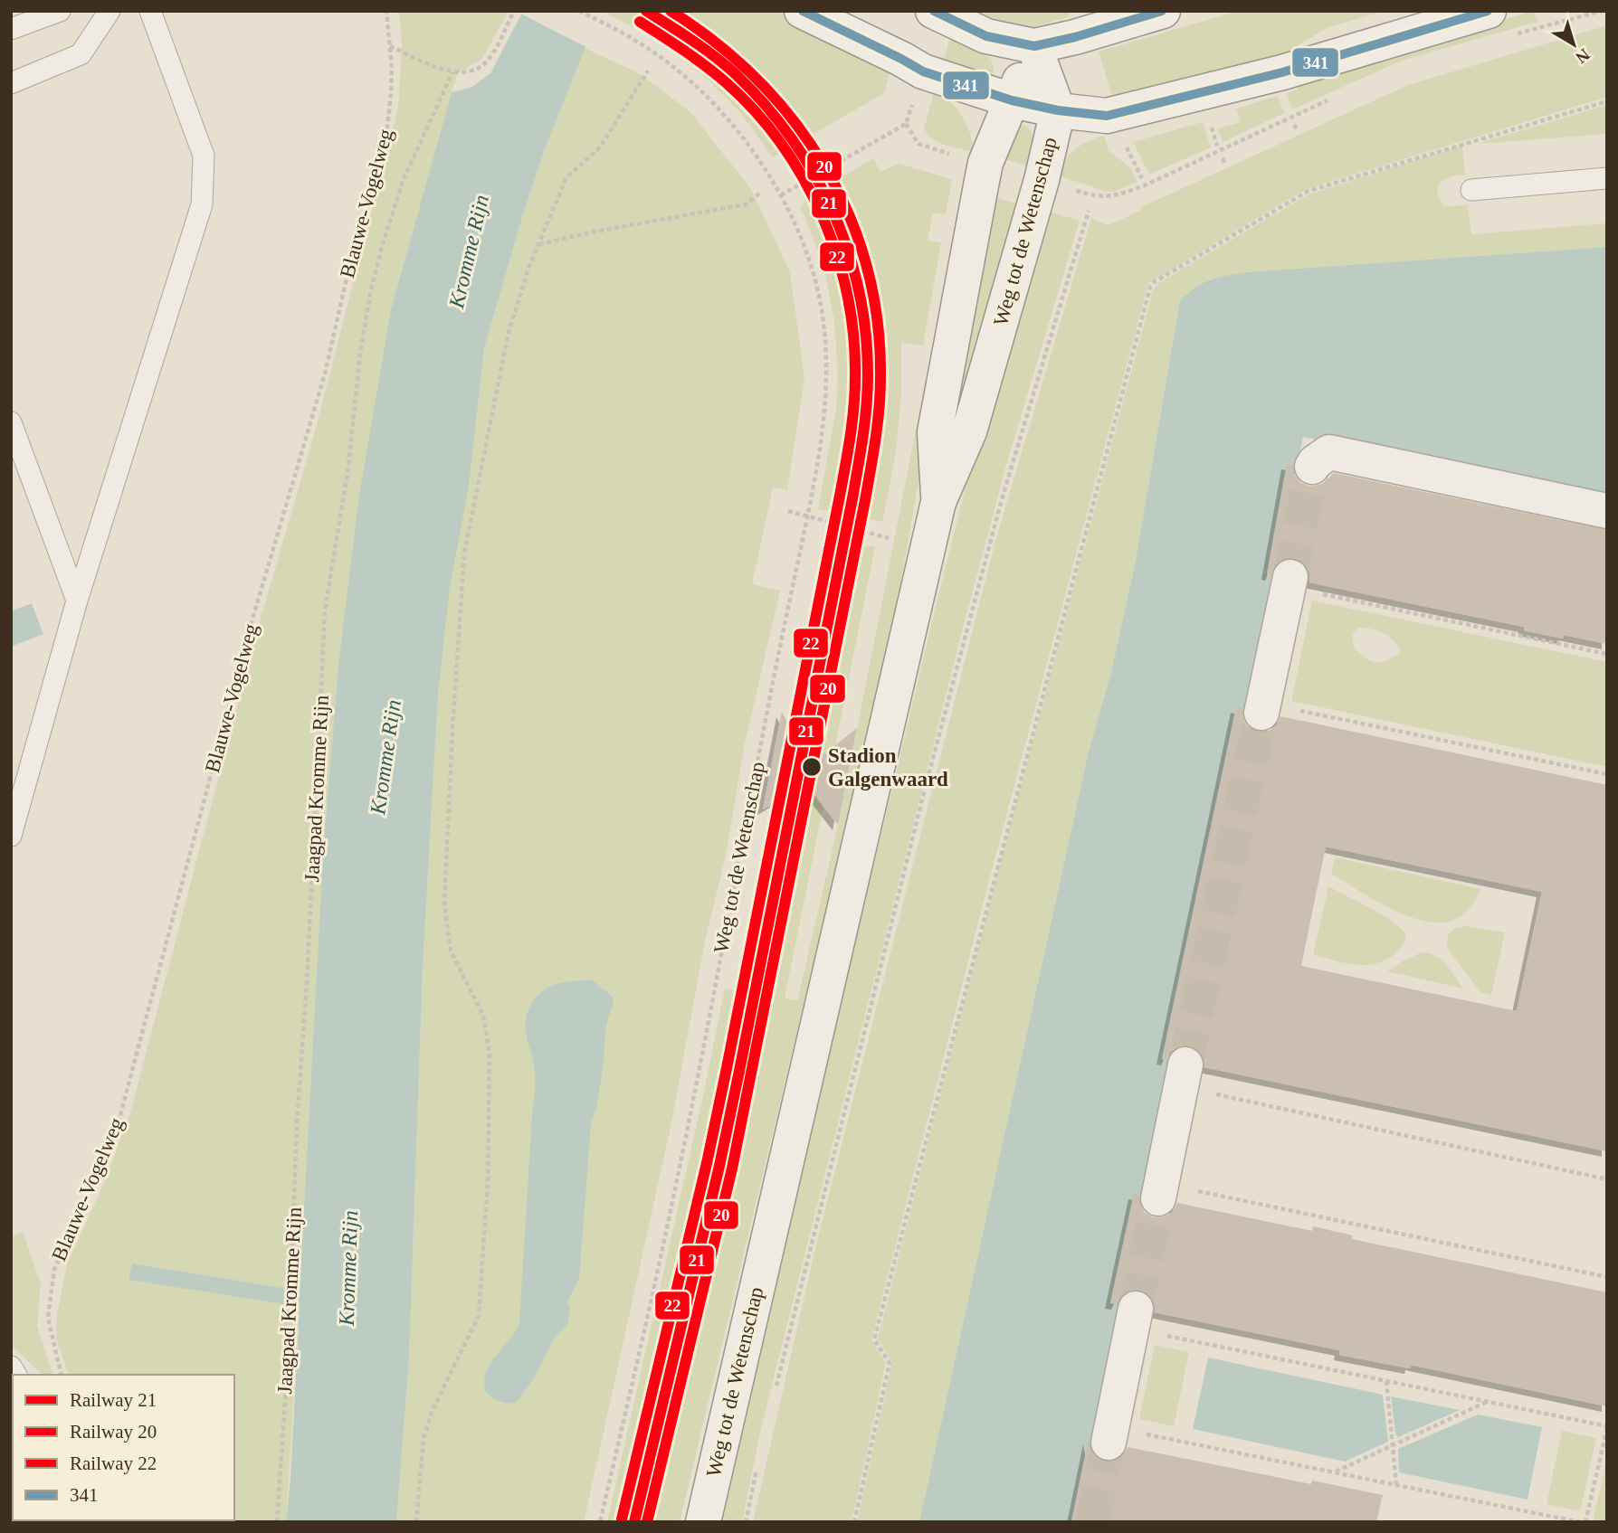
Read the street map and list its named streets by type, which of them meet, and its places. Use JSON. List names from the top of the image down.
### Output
{
  "streets": {
    "main road": ["Weg tot de Wetenschap"],
    "path": ["Blauwe-Vogelweg", "Jaagpad Kromme Rijn"]
  },
  "water": ["Kromme Rijn"],
  "places": ["Stadion Galgenwaard"],
  "lines": [
    "rail line 21",
    "rail line 20",
    "transit line 341",
    "rail line 22"
  ],
  "legend": [
    "Railway 21",
    "Railway 20",
    "Railway 22",
    "341"
  ],
  "north": "bottom right"
}
